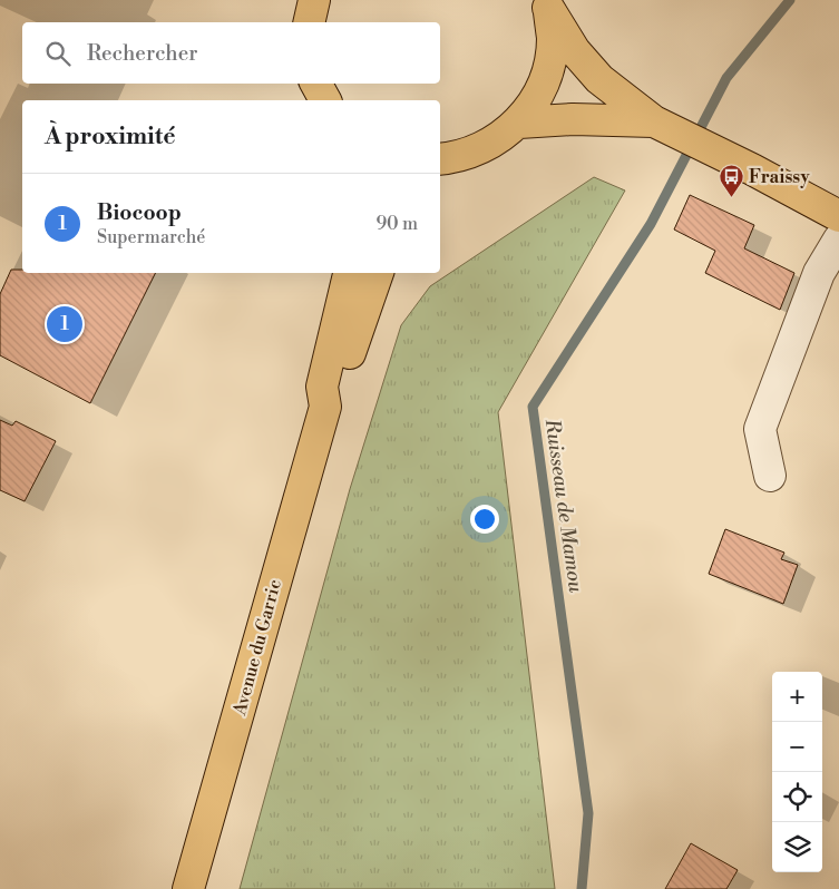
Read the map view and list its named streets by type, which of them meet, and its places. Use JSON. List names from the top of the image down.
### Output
{
  "streets": {
    "main road": ["Avenue du Garric"]
  },
  "water": ["Ruisseau de Mamou"],
  "places": {
    "bus stop": ["Fraissy"]
  },
  "page": {
    "search": "Rechercher",
    "heading": "À proximité",
    "list": [
      {
        "mark": "1",
        "name": "Biocoop",
        "note": "Supermarché",
        "value": "90 m"
      }
    ],
    "pins": "1",
    "map_buttons": ["+", "−"]
  }
}
